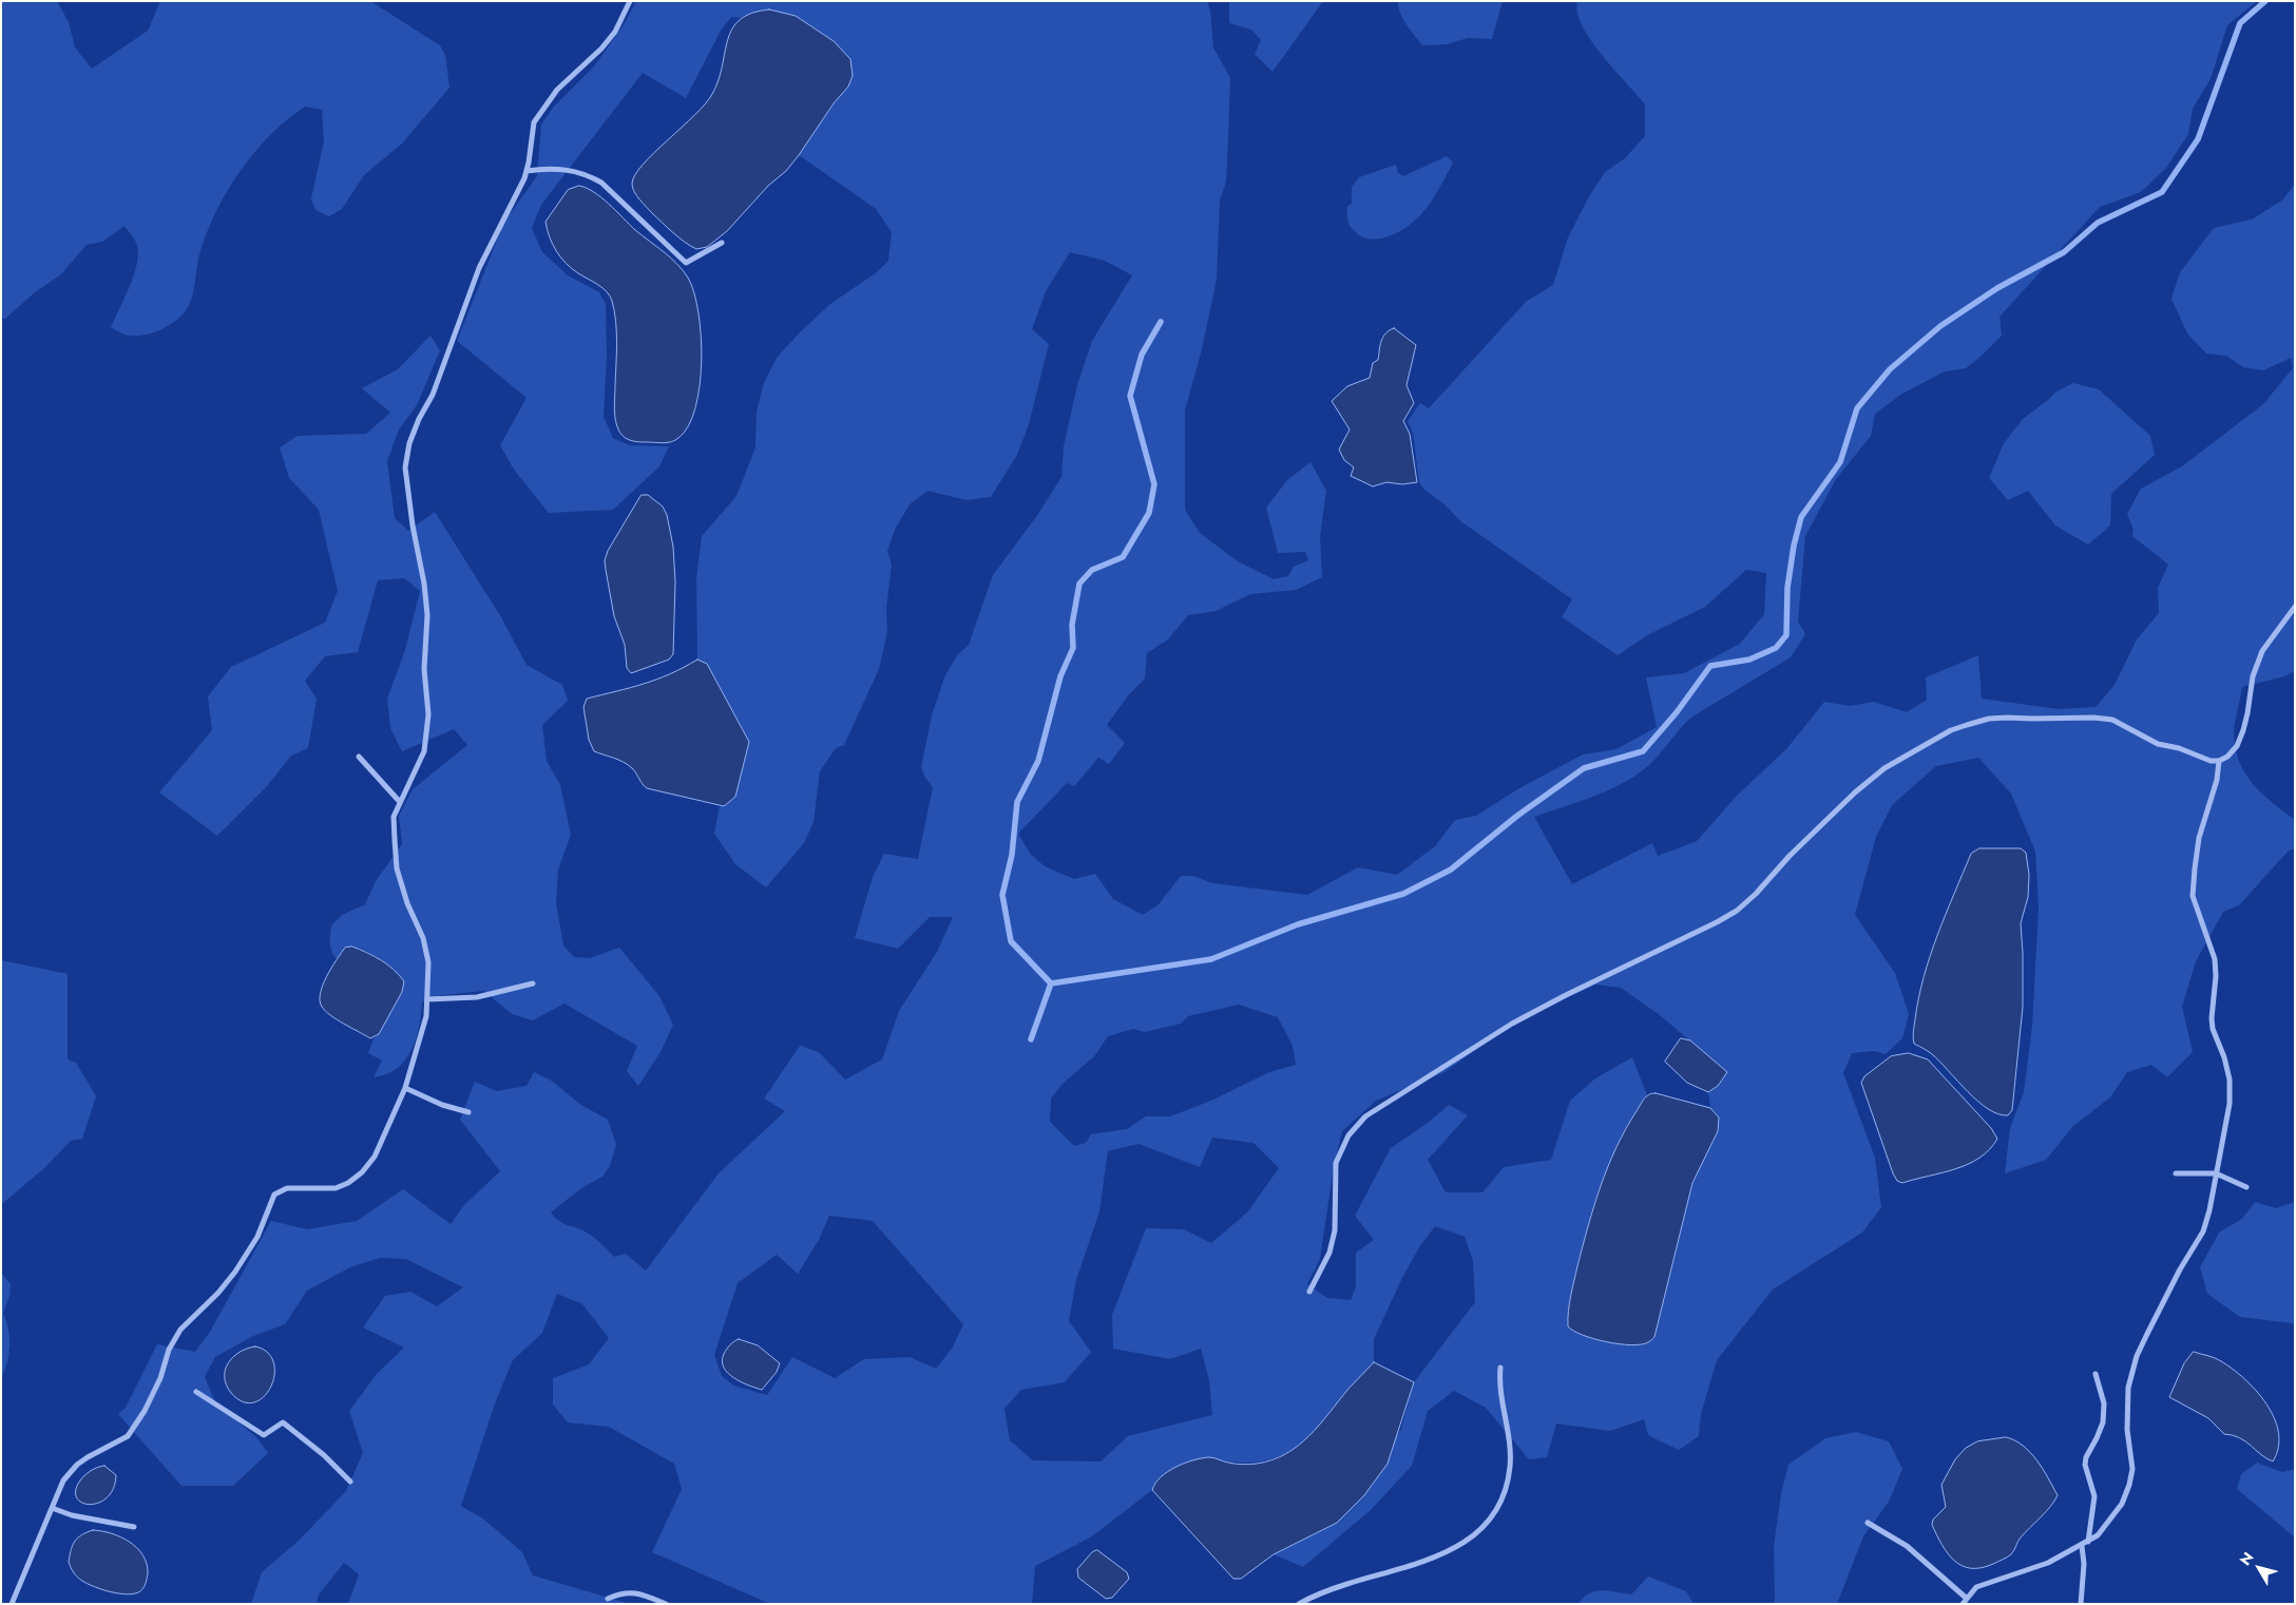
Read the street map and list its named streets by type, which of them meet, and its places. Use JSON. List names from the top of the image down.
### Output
{
  "north": "top left"
}
